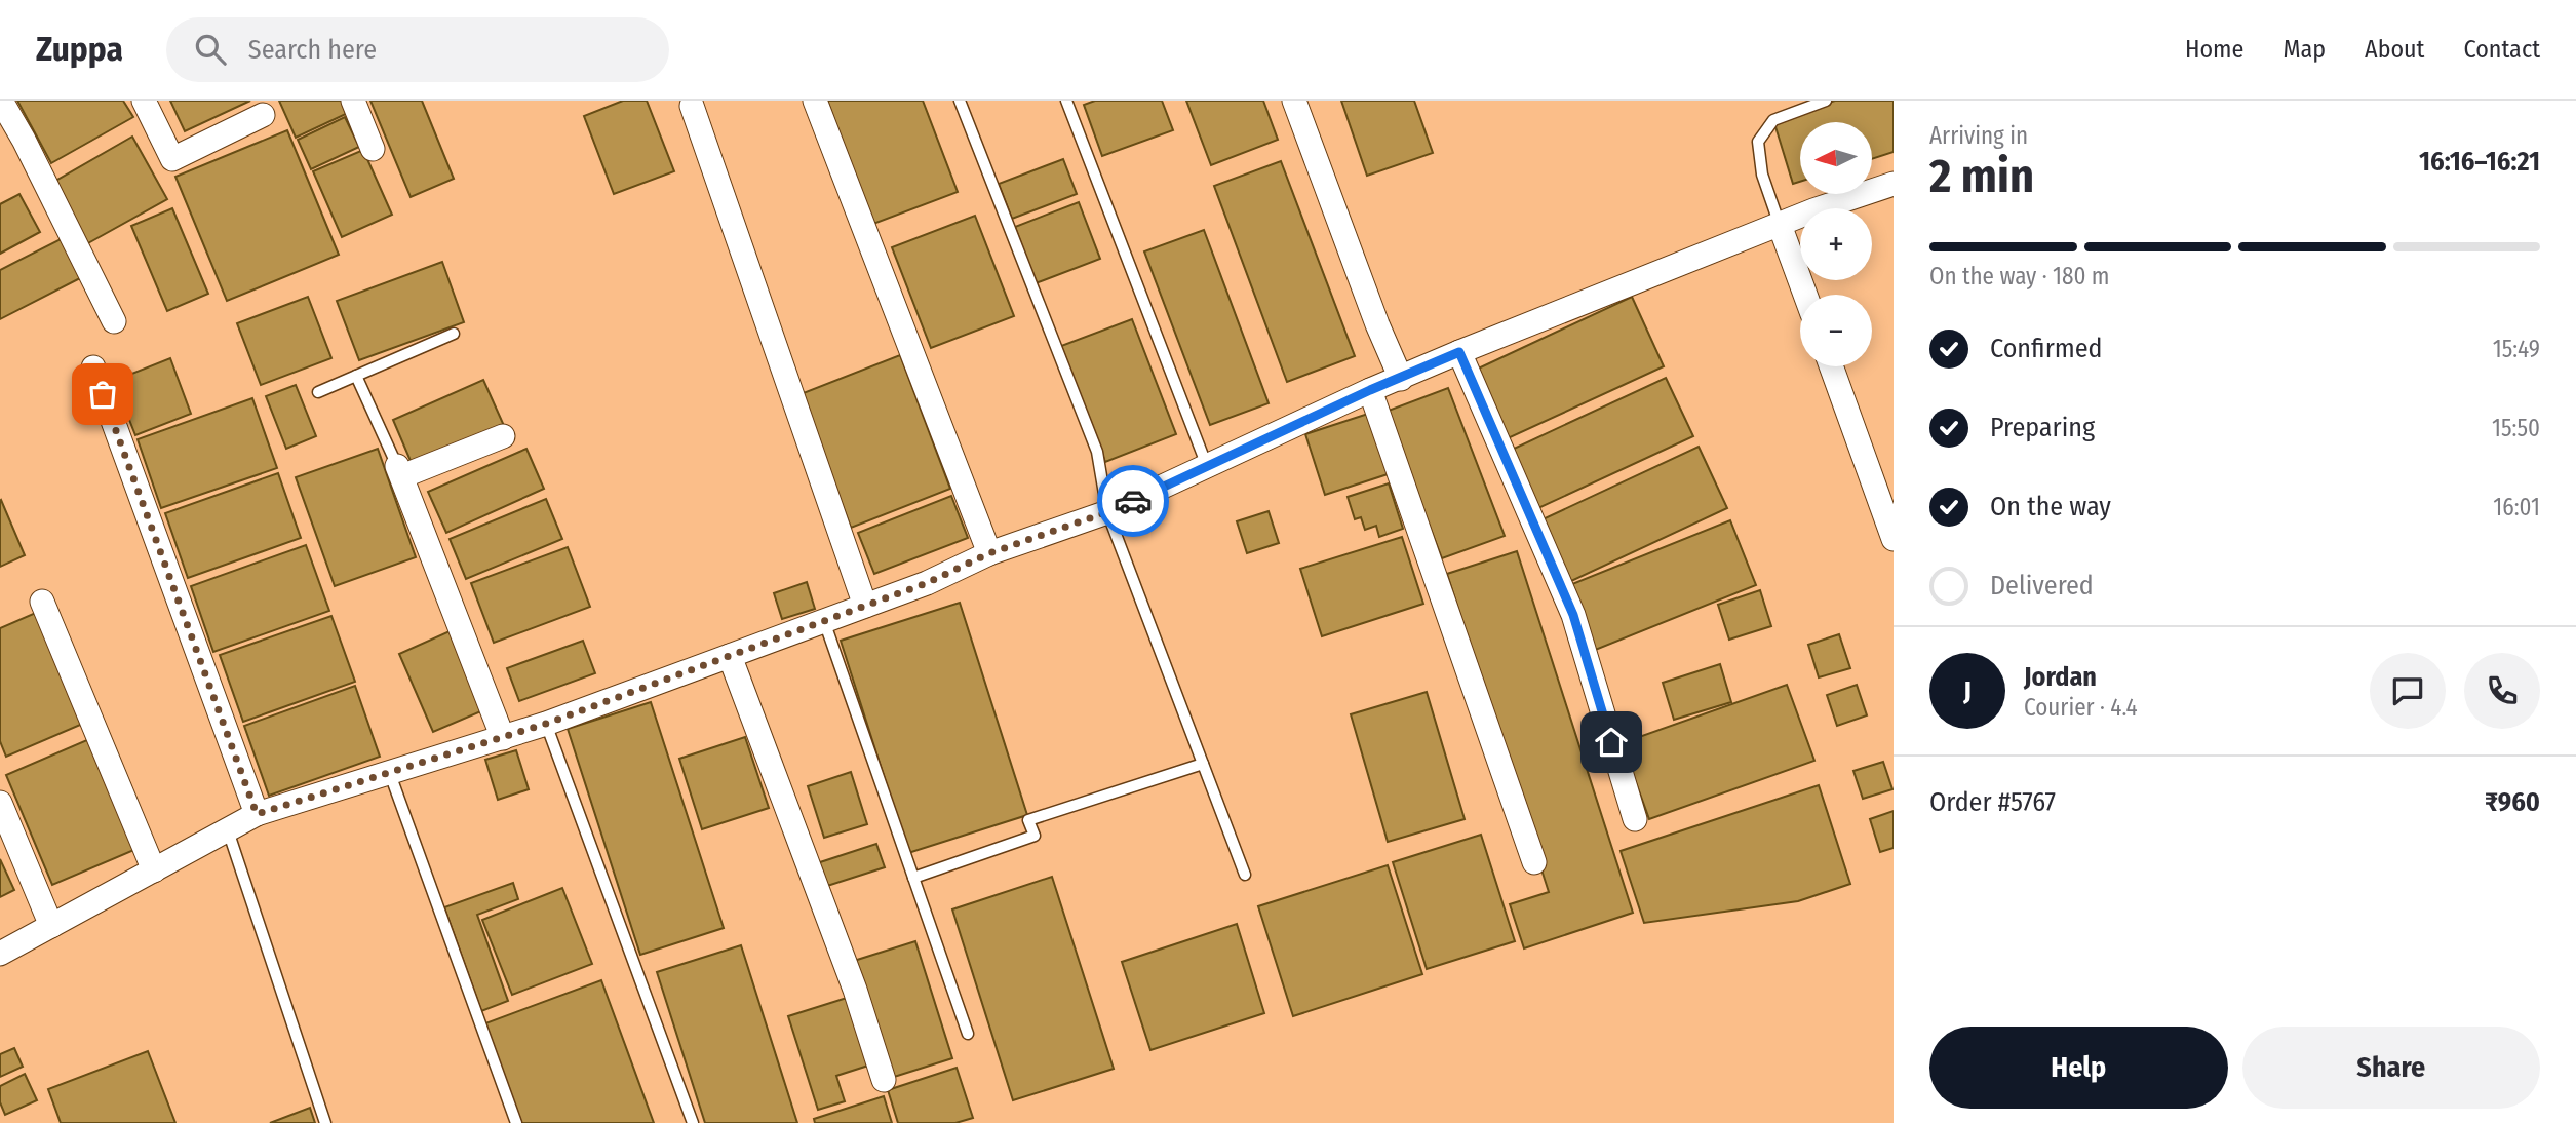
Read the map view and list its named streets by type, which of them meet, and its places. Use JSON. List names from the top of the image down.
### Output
{
  "north": "left",
  "page": {
    "header": "Zuppa",
    "search": "Search here",
    "nav": [
      "Home",
      "Map",
      "About",
      "Contact"
    ],
    "heading": ["2 min", "Arriving in", "16:16–16:21"],
    "panel": [
      "Jordan",
      "Courier · 4.4",
      "Order #5767",
      "₹960"
    ],
    "map_buttons": ["+", "−"],
    "bar": "On the way · 180 m",
    "list": [
      ["Confirmed", "15:49"],
      ["Preparing", "15:50"],
      ["On the way", "16:01"],
      "Delivered"
    ],
    "round": "J",
    "buttons": ["Help", "Share"]
  }
}
